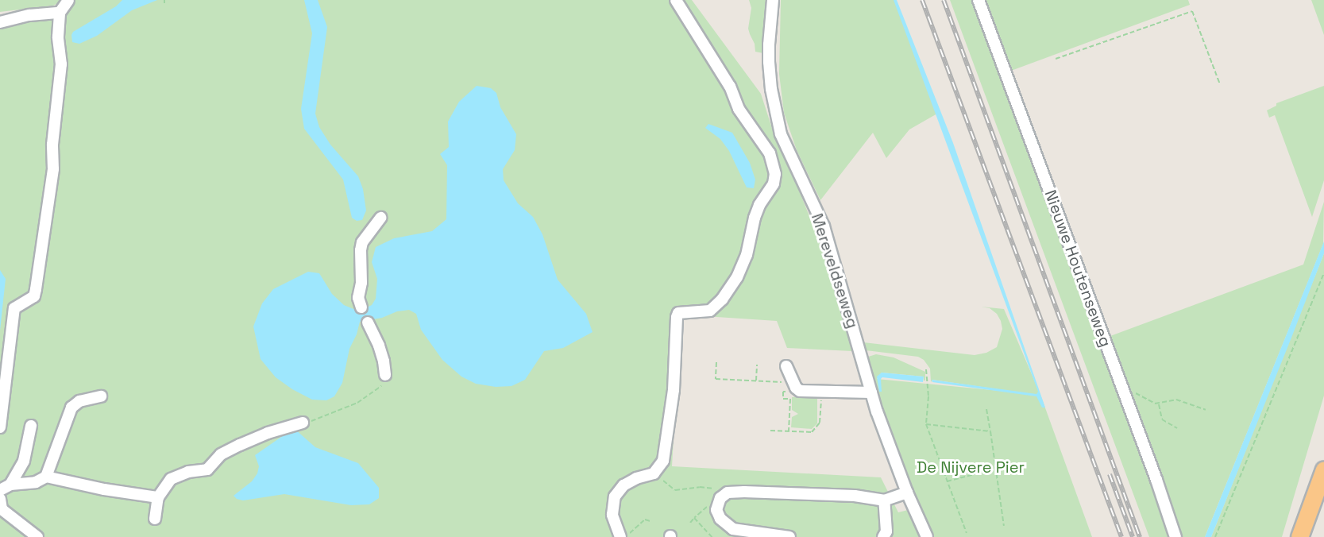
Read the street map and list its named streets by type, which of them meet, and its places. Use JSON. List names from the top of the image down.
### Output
{
  "streets": {
    "street": ["Nieuwe Houtenseweg", "Mereveldseweg"]
  },
  "parks": ["De Nijvere Pier"]
}
